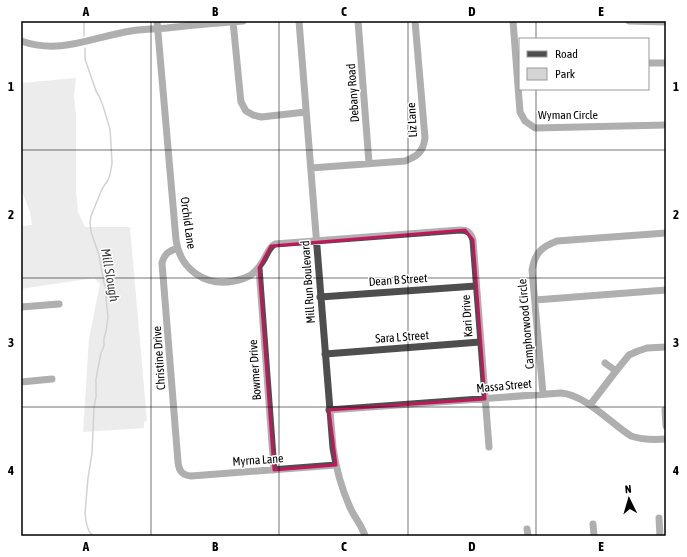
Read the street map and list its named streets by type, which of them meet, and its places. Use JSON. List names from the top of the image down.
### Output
{
  "streets": {
    "street": [
      "Debany Road",
      "Wyman Circle",
      "Liz Lane",
      "Orchid Lane",
      "Dean B Street",
      "Mill Run Boulevard",
      "Kari Drive",
      "Camphorwood Circle",
      "Sara L Street",
      "Christine Drive",
      "Bowmer Drive",
      "Massa Street",
      "Myrna Lane"
    ]
  },
  "crossings": [
    ["Debany Road", "Liz Lane"],
    ["Liz Lane", "Mill Run Boulevard"],
    ["Orchid Lane", "Mill Run Boulevard"],
    ["Orchid Lane", "Kari Drive"],
    ["Orchid Lane", "Christine Drive"],
    ["Orchid Lane", "Bowmer Drive"],
    ["Dean B Street", "Mill Run Boulevard"],
    ["Dean B Street", "Kari Drive"],
    ["Mill Run Boulevard", "Sara L Street"],
    ["Mill Run Boulevard", "Massa Street"],
    ["Mill Run Boulevard", "Myrna Lane"],
    ["Kari Drive", "Sara L Street"],
    ["Kari Drive", "Massa Street"],
    ["Camphorwood Circle", "Massa Street"],
    ["Christine Drive", "Myrna Lane"],
    ["Bowmer Drive", "Myrna Lane"]
  ],
  "water": ["Mill Slough"],
  "legend": ["Road", "Park"],
  "north": "top",
  "grid": {
    "columns": [
      "A",
      "B",
      "C",
      "D",
      "E"
    ],
    "rows": [
      "1",
      "2",
      "3",
      "4"
    ]
  }
}
